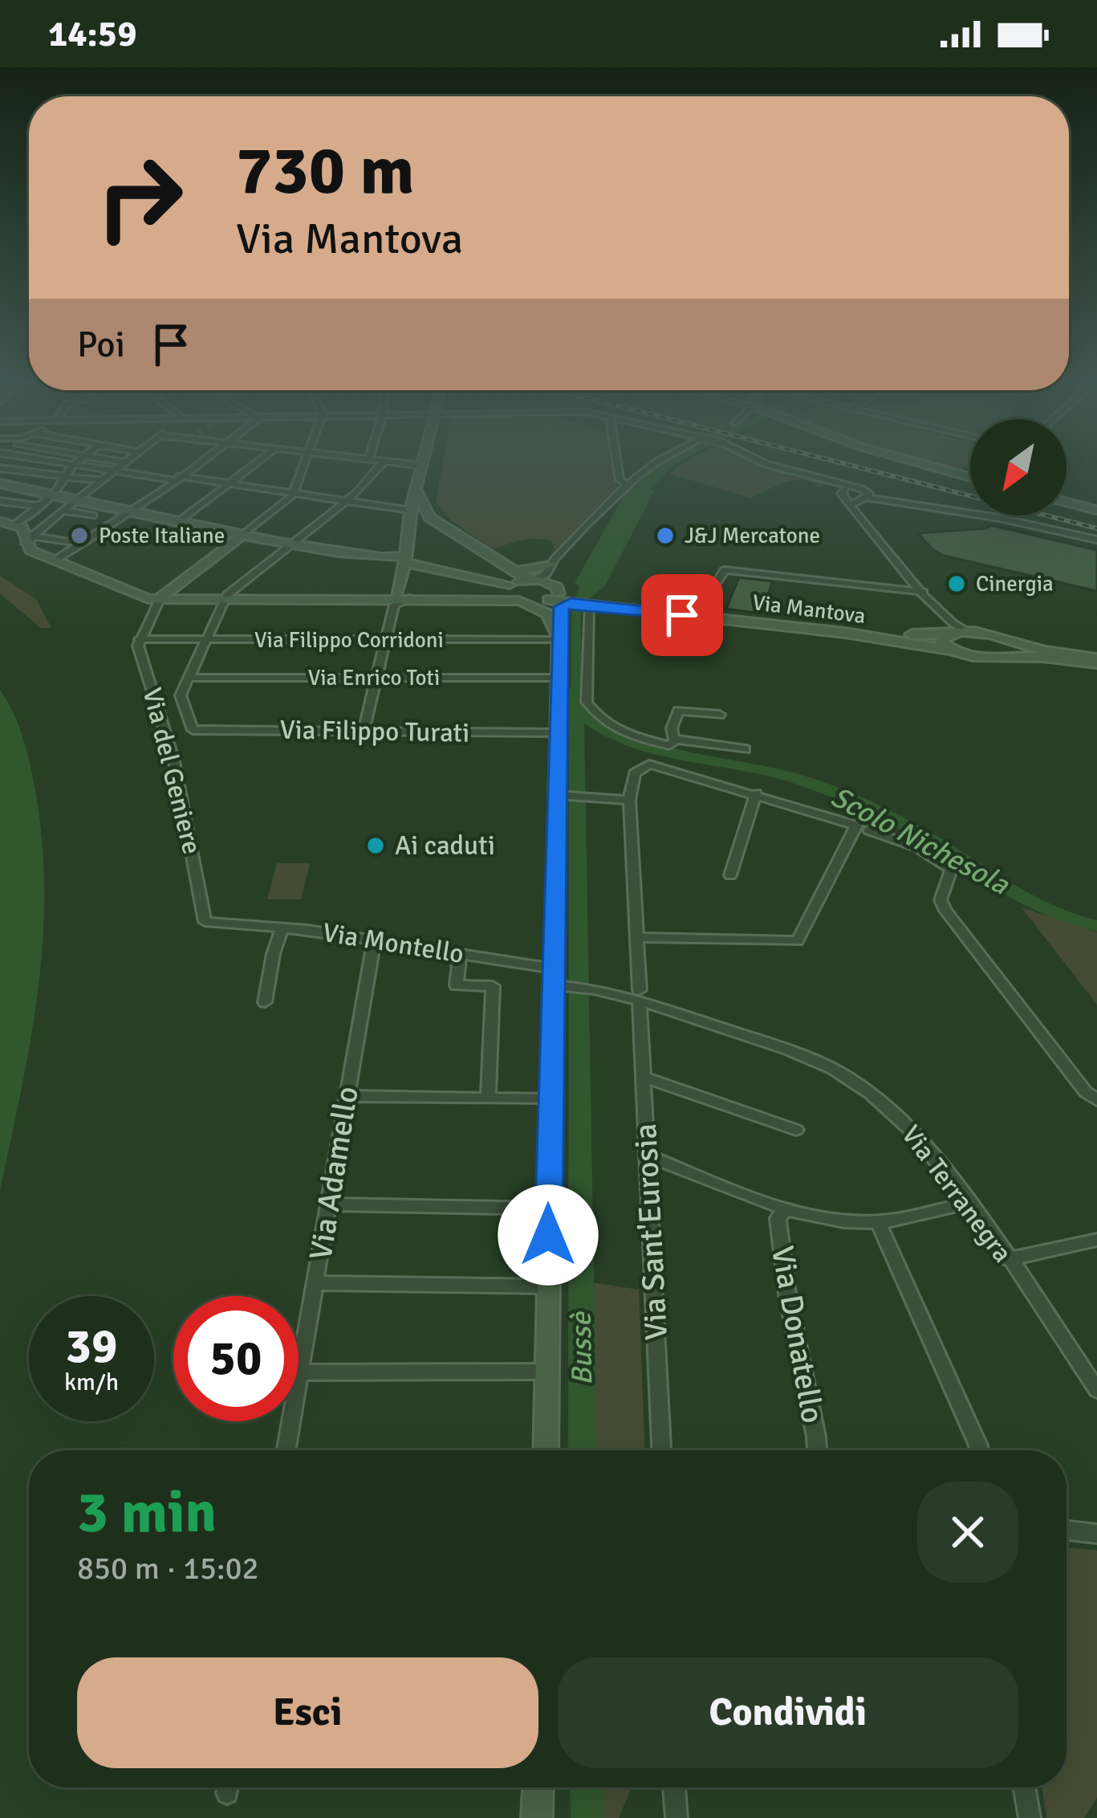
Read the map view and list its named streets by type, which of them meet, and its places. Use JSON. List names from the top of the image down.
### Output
{
  "streets": {
    "main road": ["Via Mantova"],
    "street": [
      "Via Filippo Corridoni",
      "Via Enrico Toti",
      "Via Filippo Turati",
      "Via del Geniere",
      "Via Montello",
      "Via Adamello",
      "Via Terranegra",
      "Via Sant'Eurosia",
      "Via Donatello"
    ]
  },
  "crossings": [
    ["Via Filippo Corridoni", "Via del Geniere"],
    ["Via Enrico Toti", "Via Filippo Turati"],
    ["Via del Geniere", "Via Montello"],
    ["Via Montello", "Via Adamello"],
    ["Via Montello", "Via Terranegra"],
    ["Via Terranegra", "Via Sant'Eurosia"]
  ],
  "water": ["Scolo Nichesola", "Bussè"],
  "places": [
    "Poste Italiane",
    "J&J Mercatone",
    "Cinergia",
    "Ai caduti"
  ],
  "north": "bottom left",
  "page": {
    "status": "14:59",
    "turn": ["730 m", "Via Mantova"],
    "then": "Poi",
    "speed": "39 km/h",
    "limit": "50",
    "heading": ["3 min", "850 m · 15:02"],
    "buttons": ["Esci", "Condividi"]
  }
}
